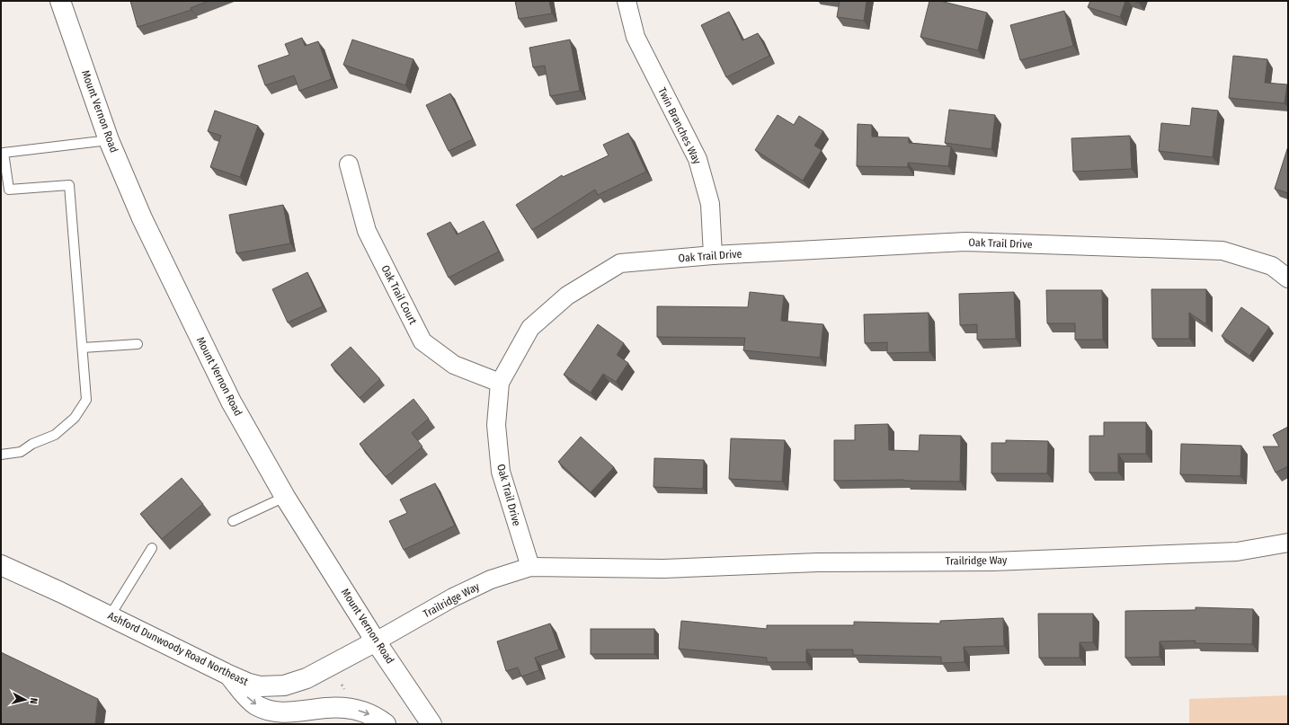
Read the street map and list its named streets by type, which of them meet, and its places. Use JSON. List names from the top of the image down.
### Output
{
  "streets": {
    "street": [
      "Mount Vernon Road",
      "Twin Branches Way",
      "Oak Trail Drive",
      "Oak Trail Court",
      "Trailridge Way",
      "Ashford Dunwoody Road Northeast"
    ]
  },
  "crossings": [
    ["Mount Vernon Road", "Trailridge Way"],
    ["Mount Vernon Road", "Ashford Dunwoody Road Northeast"],
    ["Twin Branches Way", "Oak Trail Drive"],
    ["Oak Trail Drive", "Oak Trail Court"],
    ["Oak Trail Drive", "Trailridge Way"],
    ["Trailridge Way", "Ashford Dunwoody Road Northeast"]
  ],
  "north": "right"
}
